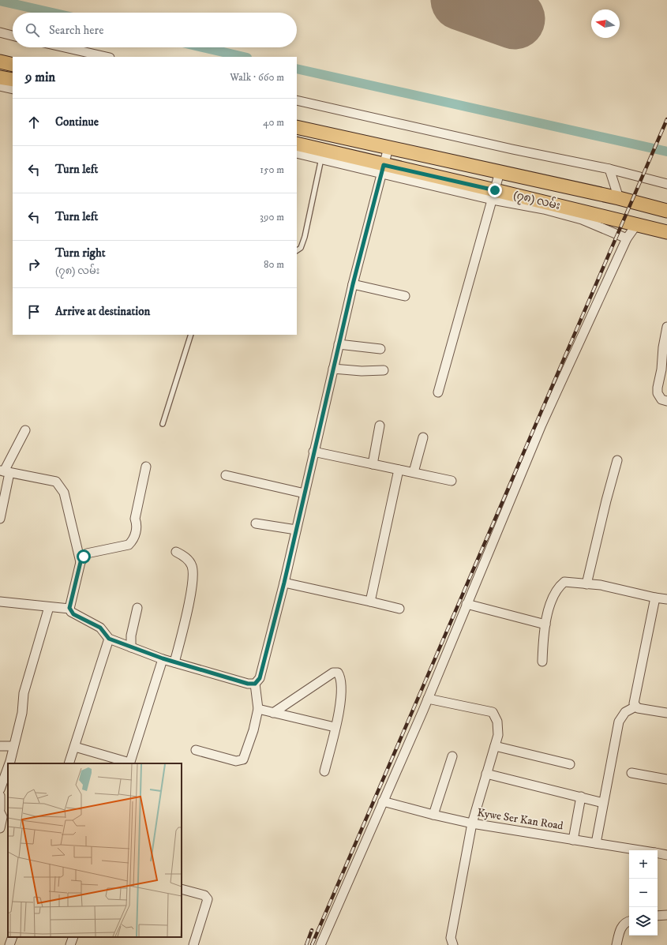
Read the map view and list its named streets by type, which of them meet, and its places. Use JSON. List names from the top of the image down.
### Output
{
  "streets": {
    "main road": ["(၇၈) လမ်း"],
    "street": ["Kywe Ser Kan Road"]
  },
  "north": "left",
  "page": {
    "search": "Search here",
    "heading": ["9 min", "Walk · 660 m"],
    "list": [
      ["Continue", "40 m"],
      ["Turn left", "150 m"],
      ["Turn left", "390 m"],
      ["Turn right", "(၇၈) လမ်း", "80 m"],
      "Arrive at destination"
    ],
    "map_buttons": ["+", "−"]
  }
}
